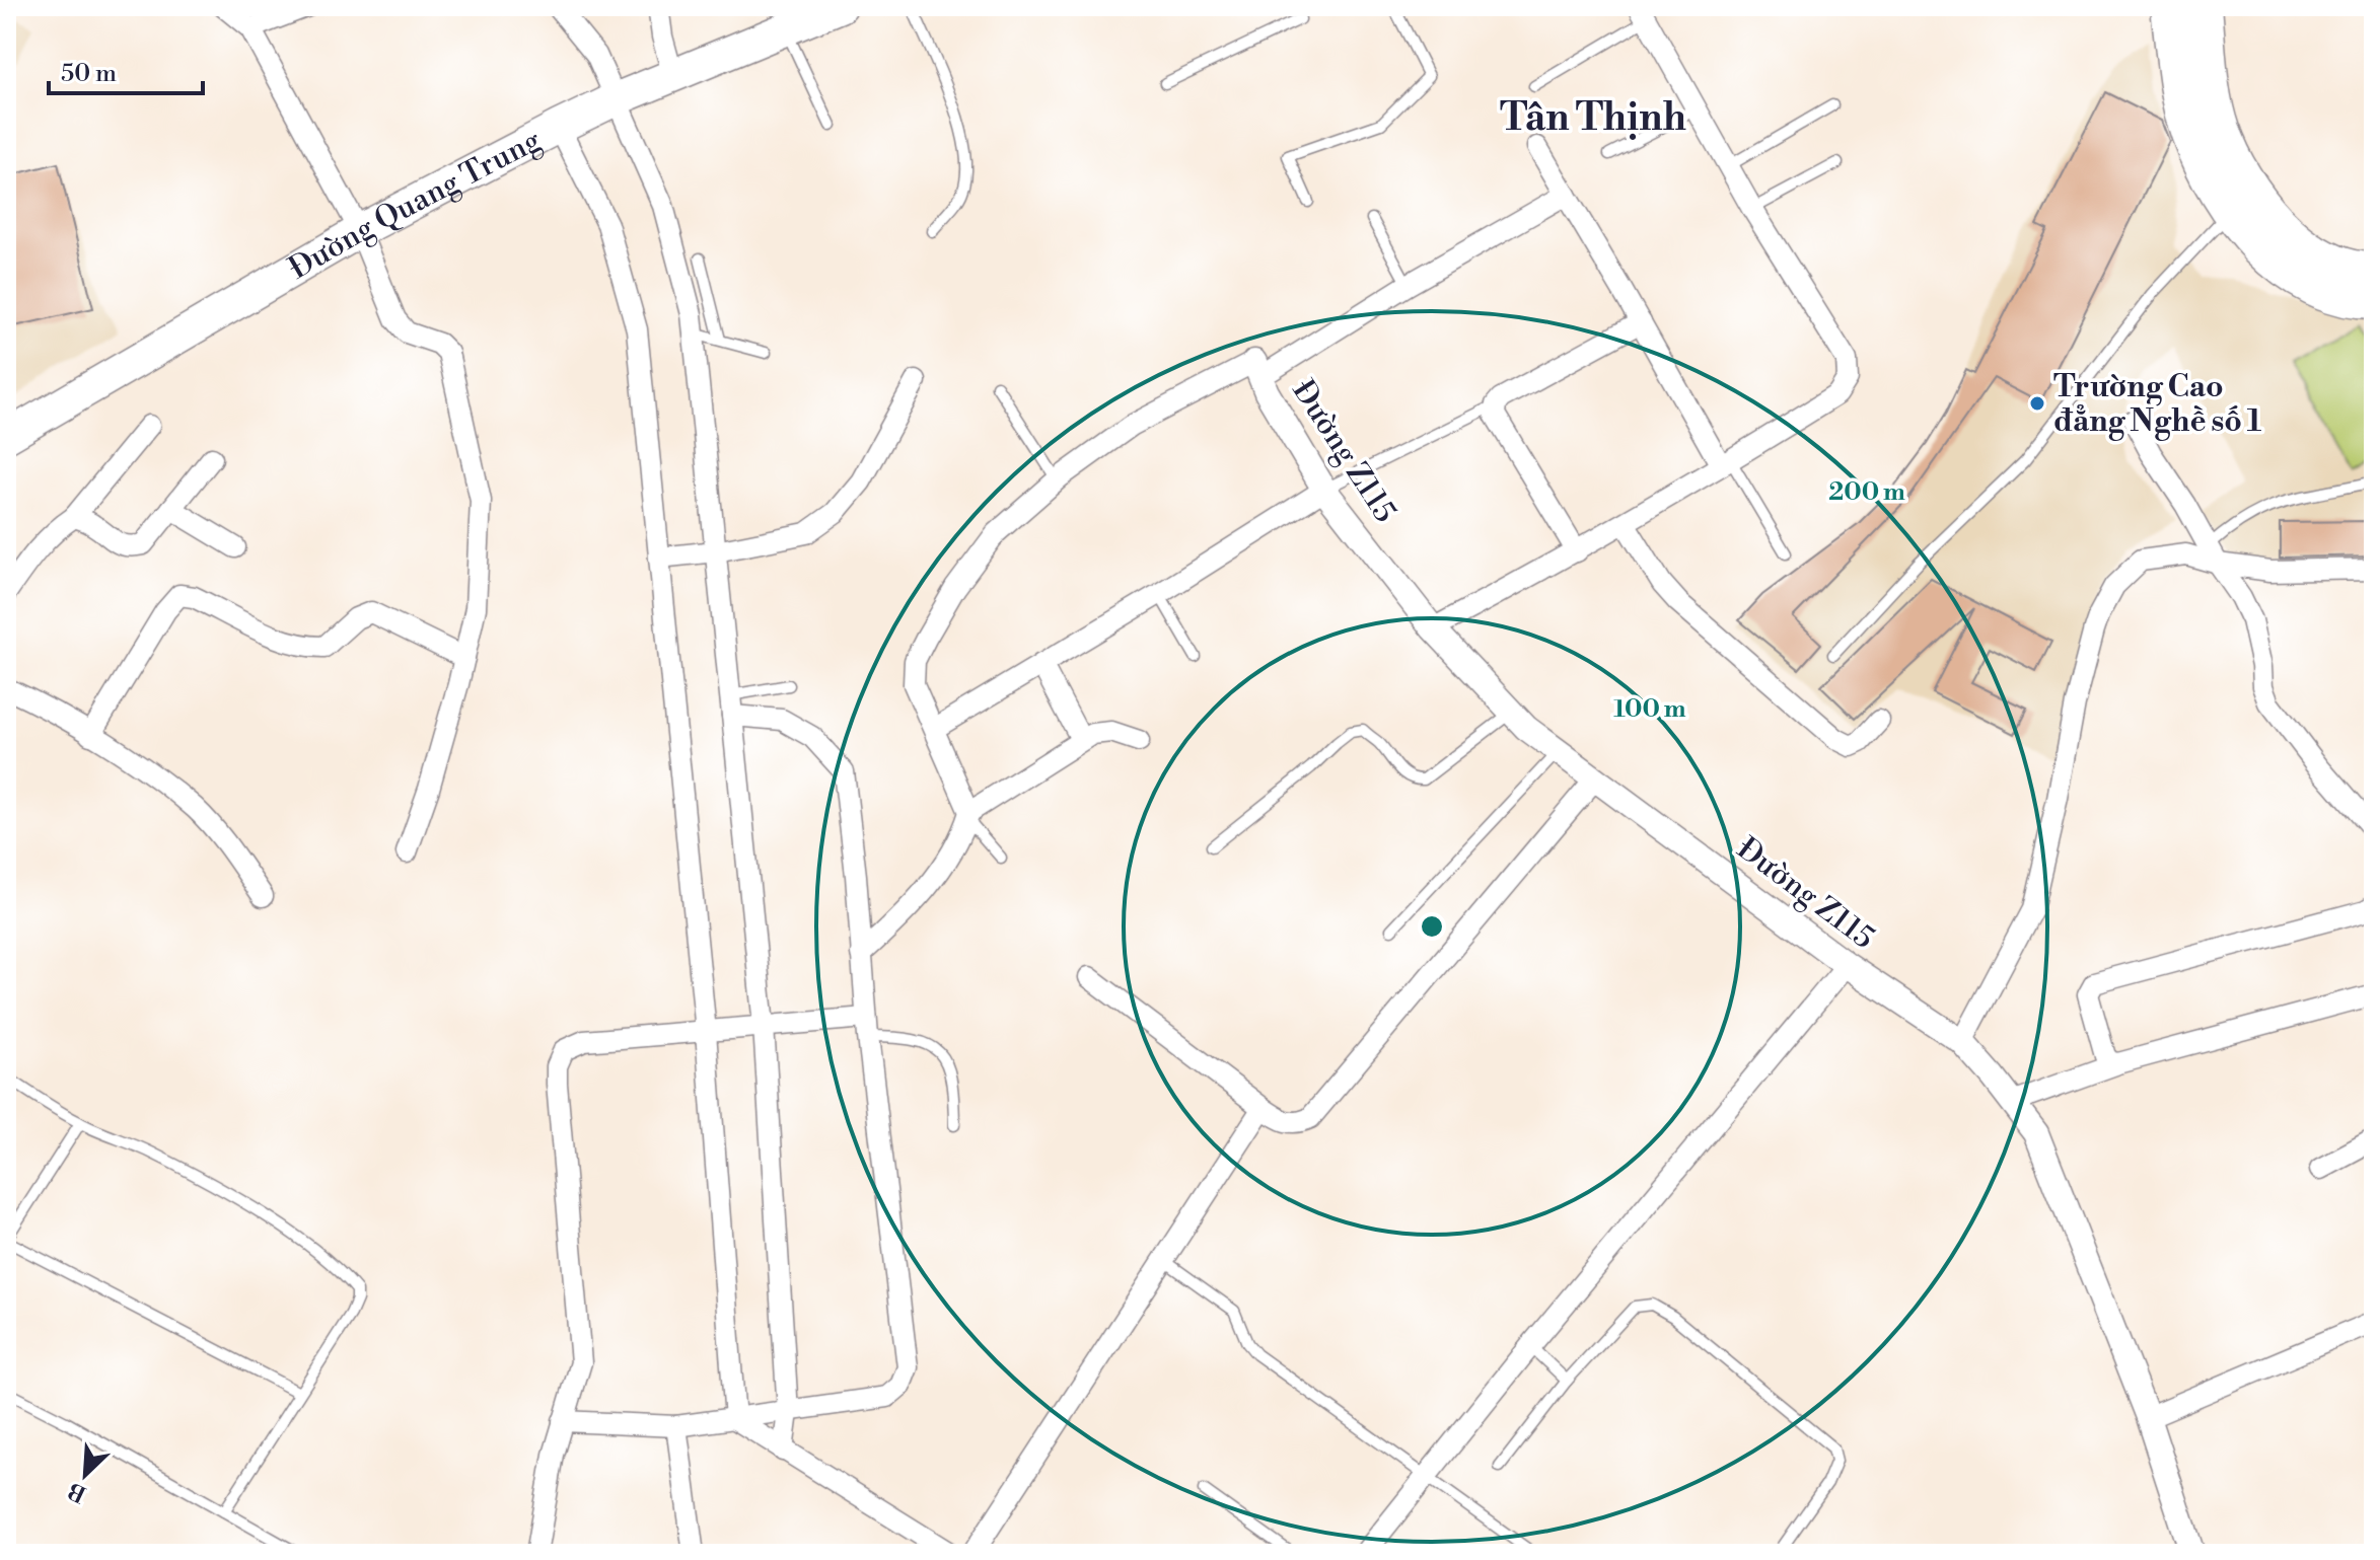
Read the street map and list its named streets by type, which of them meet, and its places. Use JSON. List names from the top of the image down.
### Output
{
  "streets": {
    "main road": ["Đường Quang Trung"],
    "street": ["Đường Z115"]
  },
  "districts": ["Tân Thịnh"],
  "places": ["Trường Cao đẳng Nghề số 1"],
  "scale_bar": "50 m",
  "north": "bottom left",
  "rings": ["200 m", "100 m"]
}
